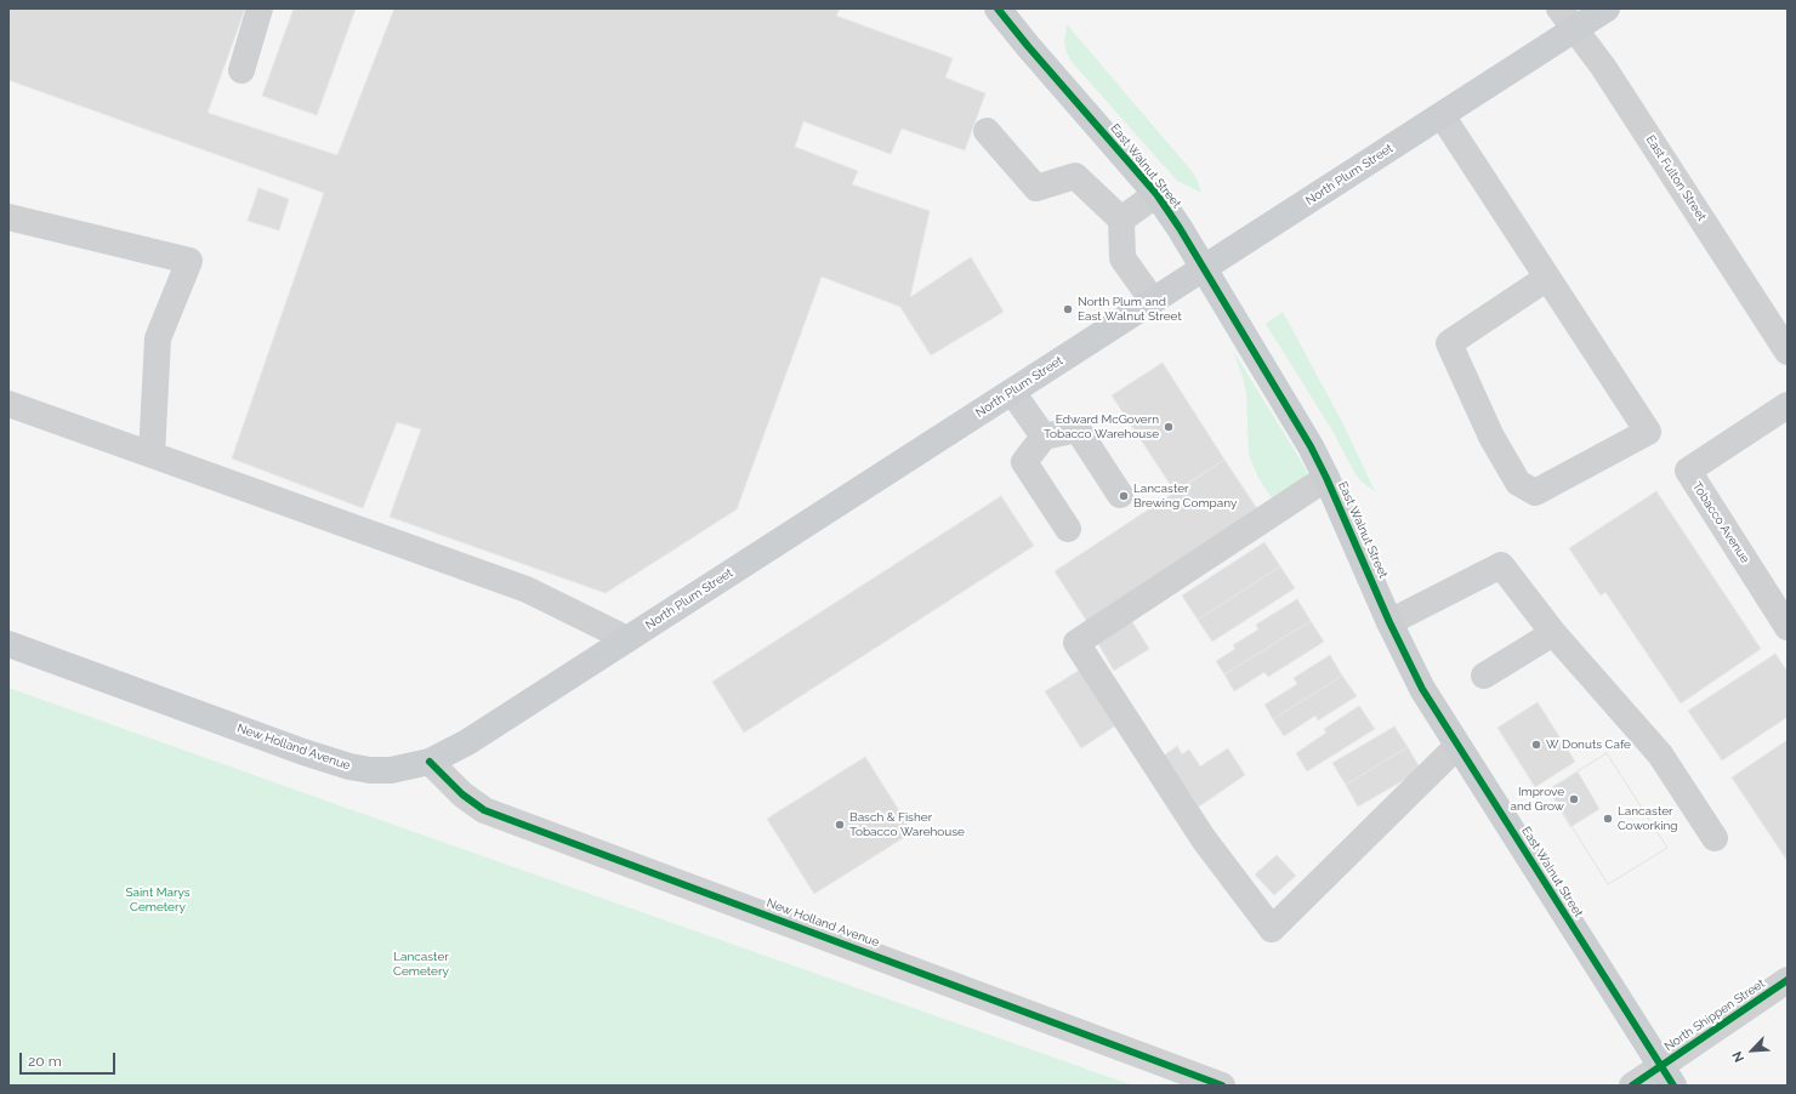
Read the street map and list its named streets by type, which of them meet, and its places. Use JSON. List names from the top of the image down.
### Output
{
  "streets": {
    "main road": ["East Walnut Street", "North Plum Street", "New Holland Avenue"],
    "street": ["East Fulton Street", "Tobacco Avenue", "North Shippen Street"]
  },
  "crossings": [
    ["East Walnut Street", "North Plum Street"],
    ["East Walnut Street", "North Shippen Street"],
    ["North Plum Street", "East Fulton Street"],
    ["North Plum Street", "New Holland Avenue"]
  ],
  "parks": ["Saint Marys Cemetery", "Lancaster Cemetery"],
  "places": [
    "North Plum and East Walnut Street",
    "Edward McGovern Tobacco Warehouse",
    "Lancaster Brewing Company",
    "W Donuts Cafe",
    "Improve and Grow",
    "Lancaster Coworking",
    "Basch & Fisher Tobacco Warehouse"
  ],
  "scale_bar": "20 m",
  "north": "bottom left"
}
